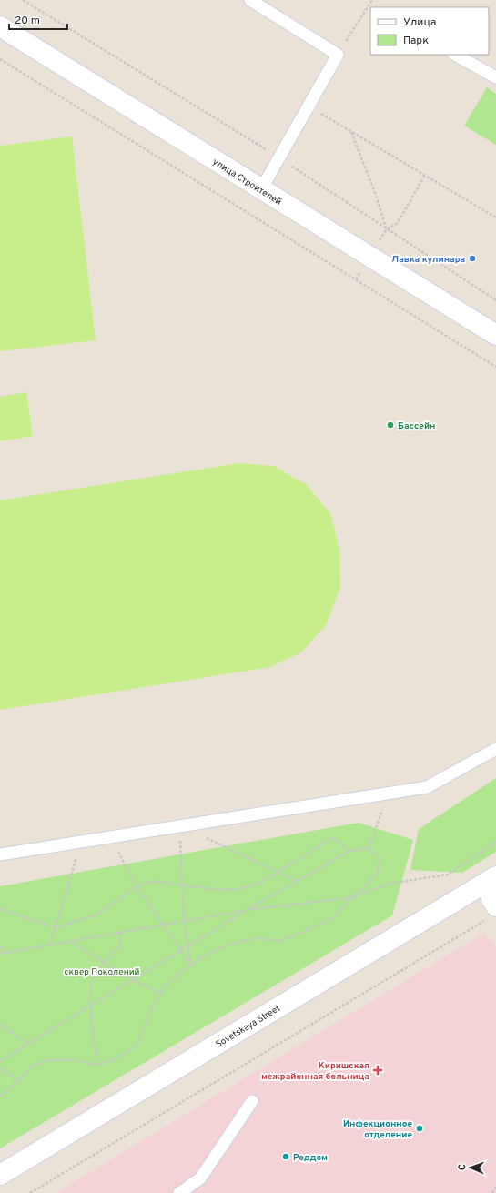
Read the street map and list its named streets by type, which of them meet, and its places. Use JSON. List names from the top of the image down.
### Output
{
  "streets": {
    "street": ["улица Строителей", "Sovetskaya Street"]
  },
  "parks": ["сквер Поколений"],
  "places": {
    "other": [
      "Лавка кулинара",
      "Бассейн",
      "Инфекционное отделение",
      "Роддом"
    ],
    "health": ["Киришская межрайонная больница"]
  },
  "legend": ["Улица", "Парк"],
  "scale_bar": "20 m",
  "north": "left"
}
